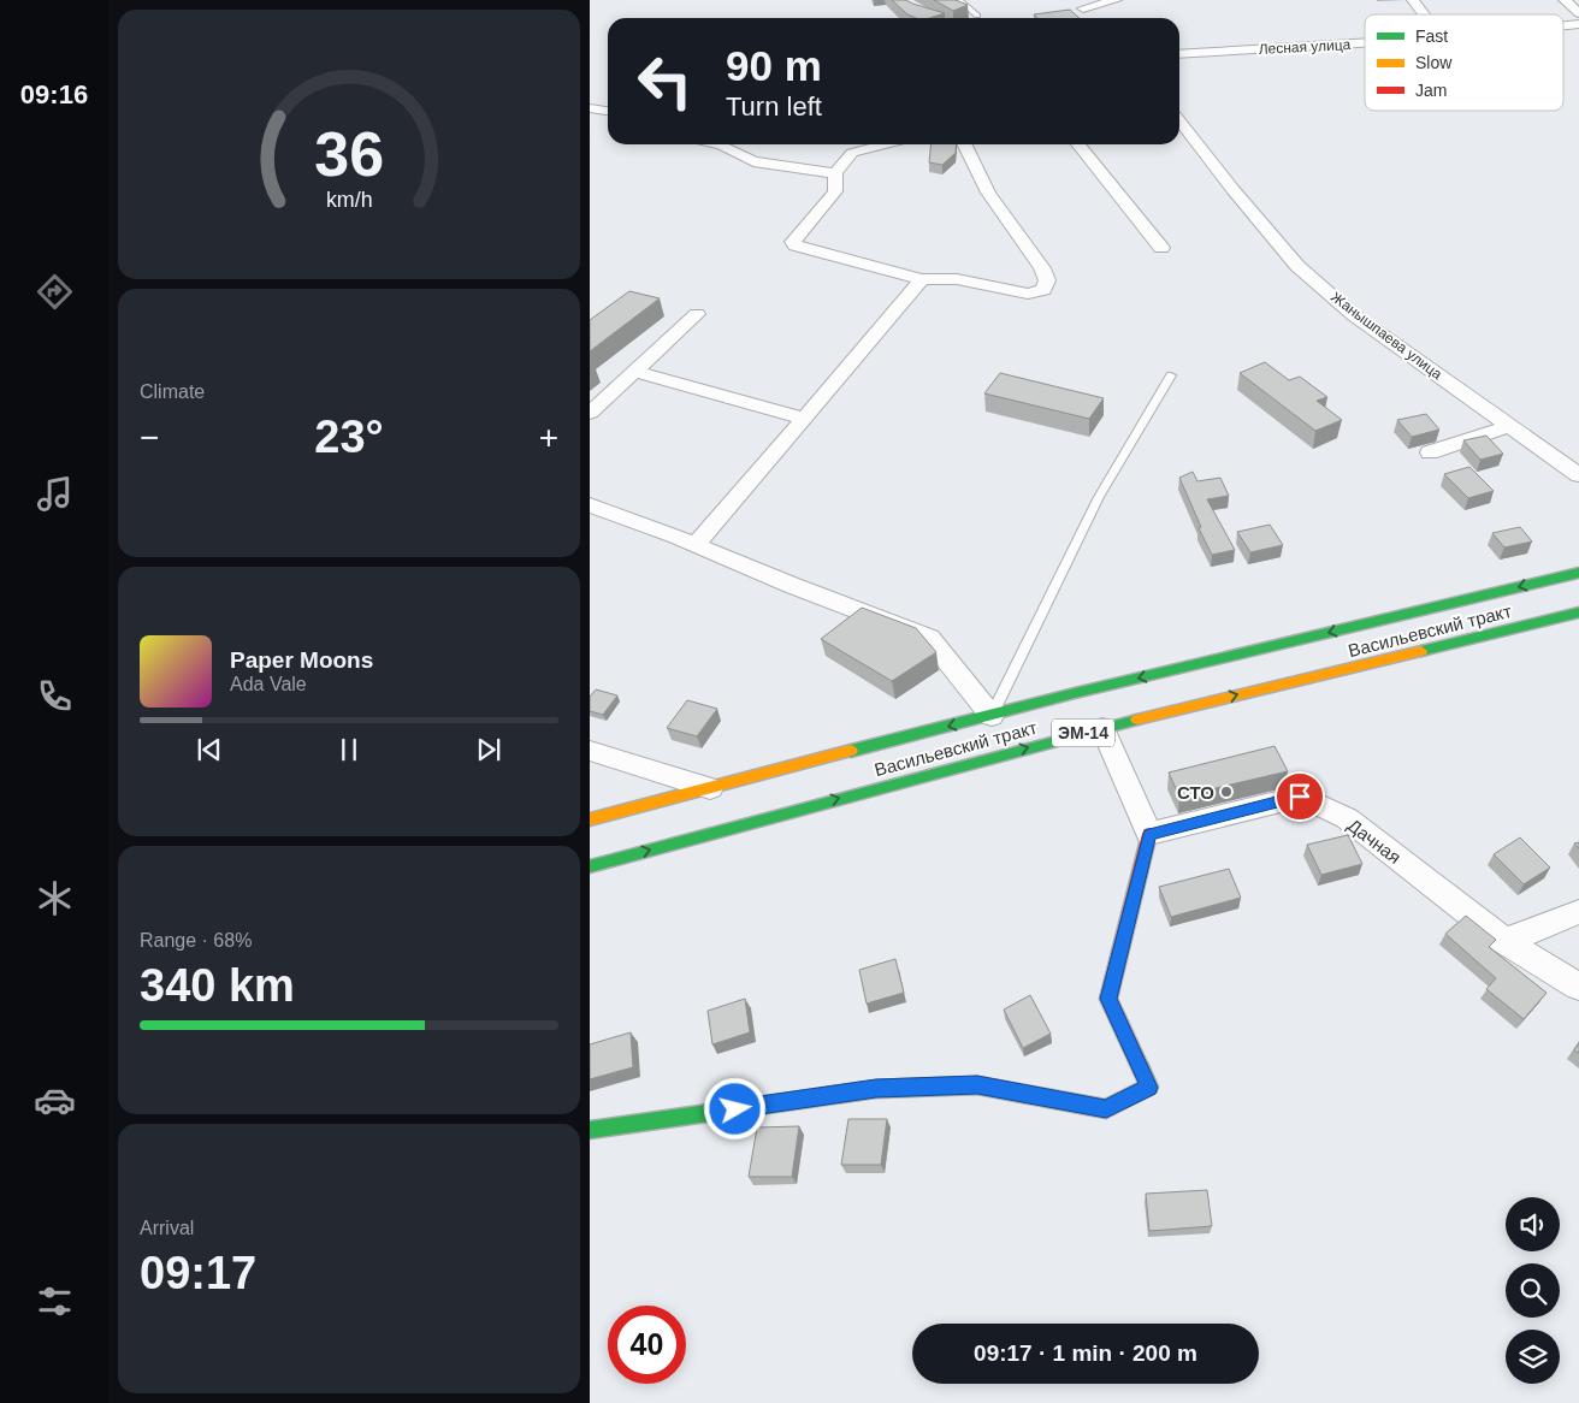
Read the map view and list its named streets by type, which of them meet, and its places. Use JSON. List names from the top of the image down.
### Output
{
  "streets": {
    "main road": ["Васильевский тракт", "ЭМ-14"],
    "street": ["Лесная улица", "Жанышпаева улица", "Дачная"]
  },
  "places": ["СТО"],
  "legend": ["Fast", "Slow", "Jam"],
  "page": {
    "tabs": "09:16",
    "turn": ["90 m", "Turn left"],
    "tile": [
      "Climate",
      ["Range · 68%", "340 km"],
      ["Arrival", "09:17"]
    ],
    "heat": ["−", "23°", "+"],
    "song": ["Paper Moons", "Ada Vale"],
    "limit": "40",
    "trip": "09:17 · 1 min · 200 m",
    "gauge": ["36", "km/h"]
  }
}
